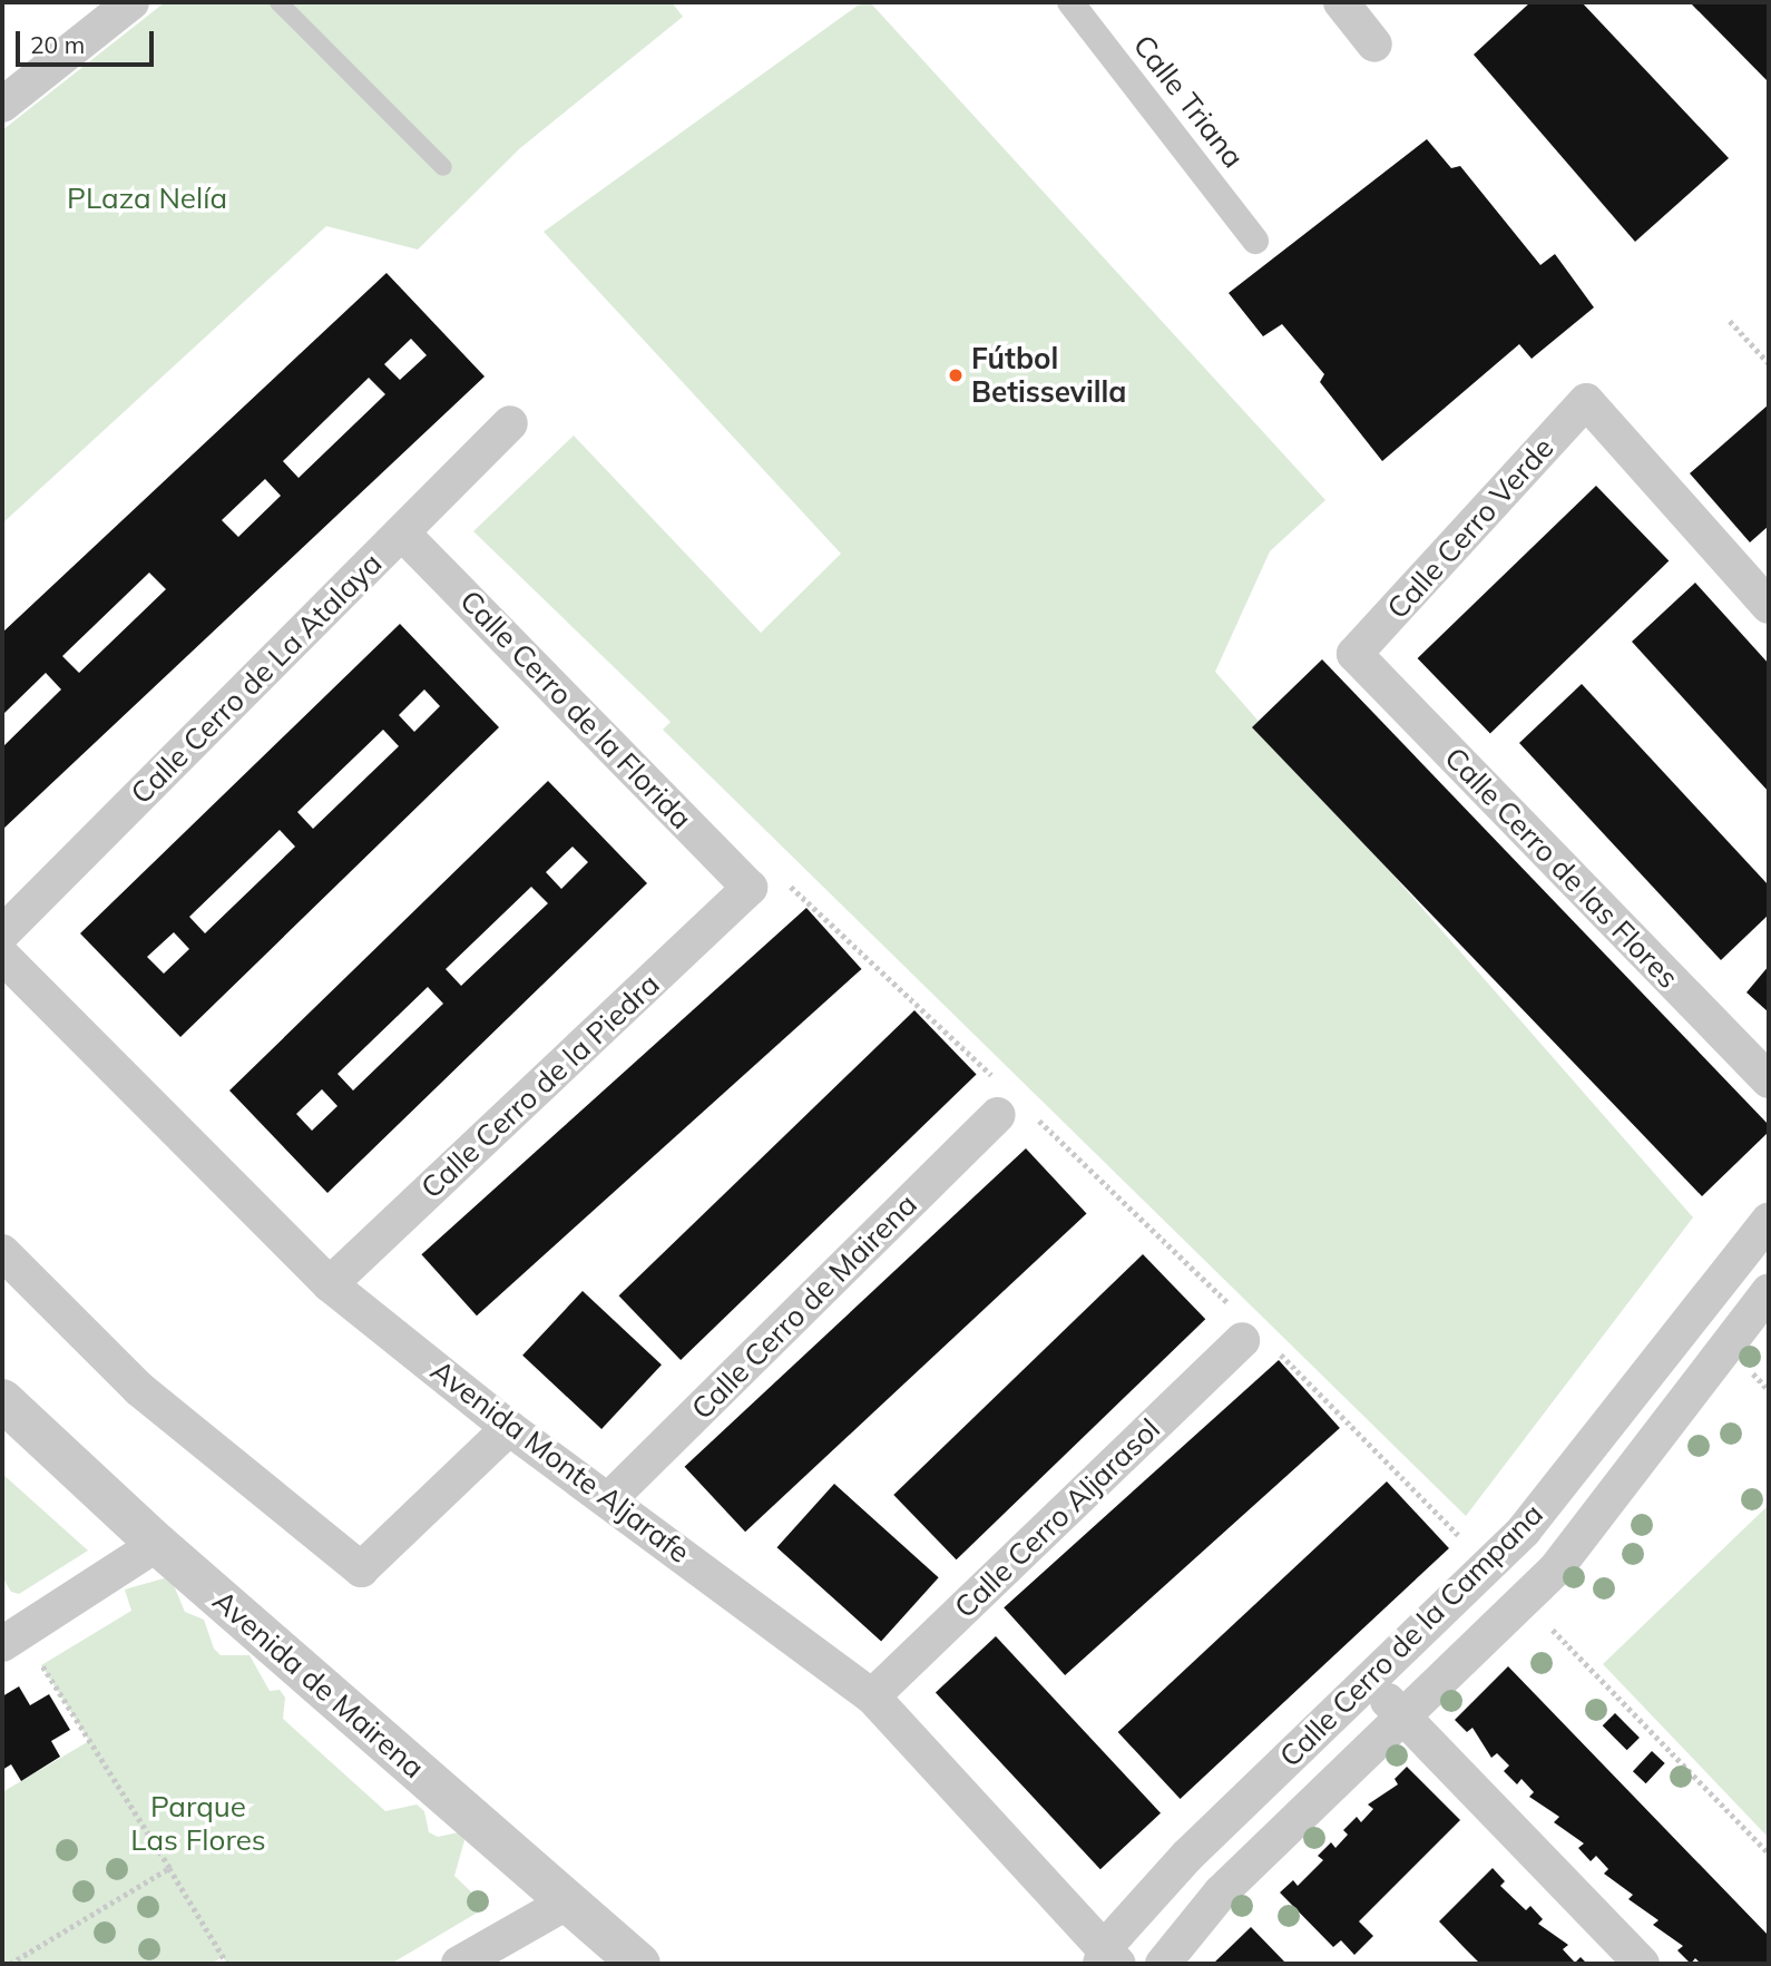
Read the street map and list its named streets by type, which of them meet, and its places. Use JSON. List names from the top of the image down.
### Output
{
  "streets": {
    "street": [
      "Calle Triana",
      "Calle Cerro Verde",
      "Calle Cerro de La Atalaya",
      "Calle Cerro de la Florida",
      "Calle Cerro de las Flores",
      "Calle Cerro de la Piedra",
      "Calle Cerro de Mairena",
      "Avenida Monte Aljarafe",
      "Calle Cerro Aljarasol",
      "Calle Cerro de la Campana",
      "Avenida de Mairena"
    ]
  },
  "crossings": [
    ["Calle Cerro Verde", "Calle Cerro de las Flores"],
    ["Calle Cerro de La Atalaya", "Calle Cerro de la Florida"],
    ["Calle Cerro de la Florida", "Calle Cerro de la Piedra"],
    ["Calle Cerro de la Piedra", "Avenida Monte Aljarafe"],
    ["Calle Cerro de Mairena", "Avenida Monte Aljarafe"],
    ["Avenida Monte Aljarafe", "Calle Cerro Aljarasol"],
    ["Avenida Monte Aljarafe", "Calle Cerro de la Campana"]
  ],
  "parks": ["PLaza Nelía", "Parque Las Flores"],
  "places": ["Fútbol Betissevilla"],
  "scale_bar": "20 m"
}
